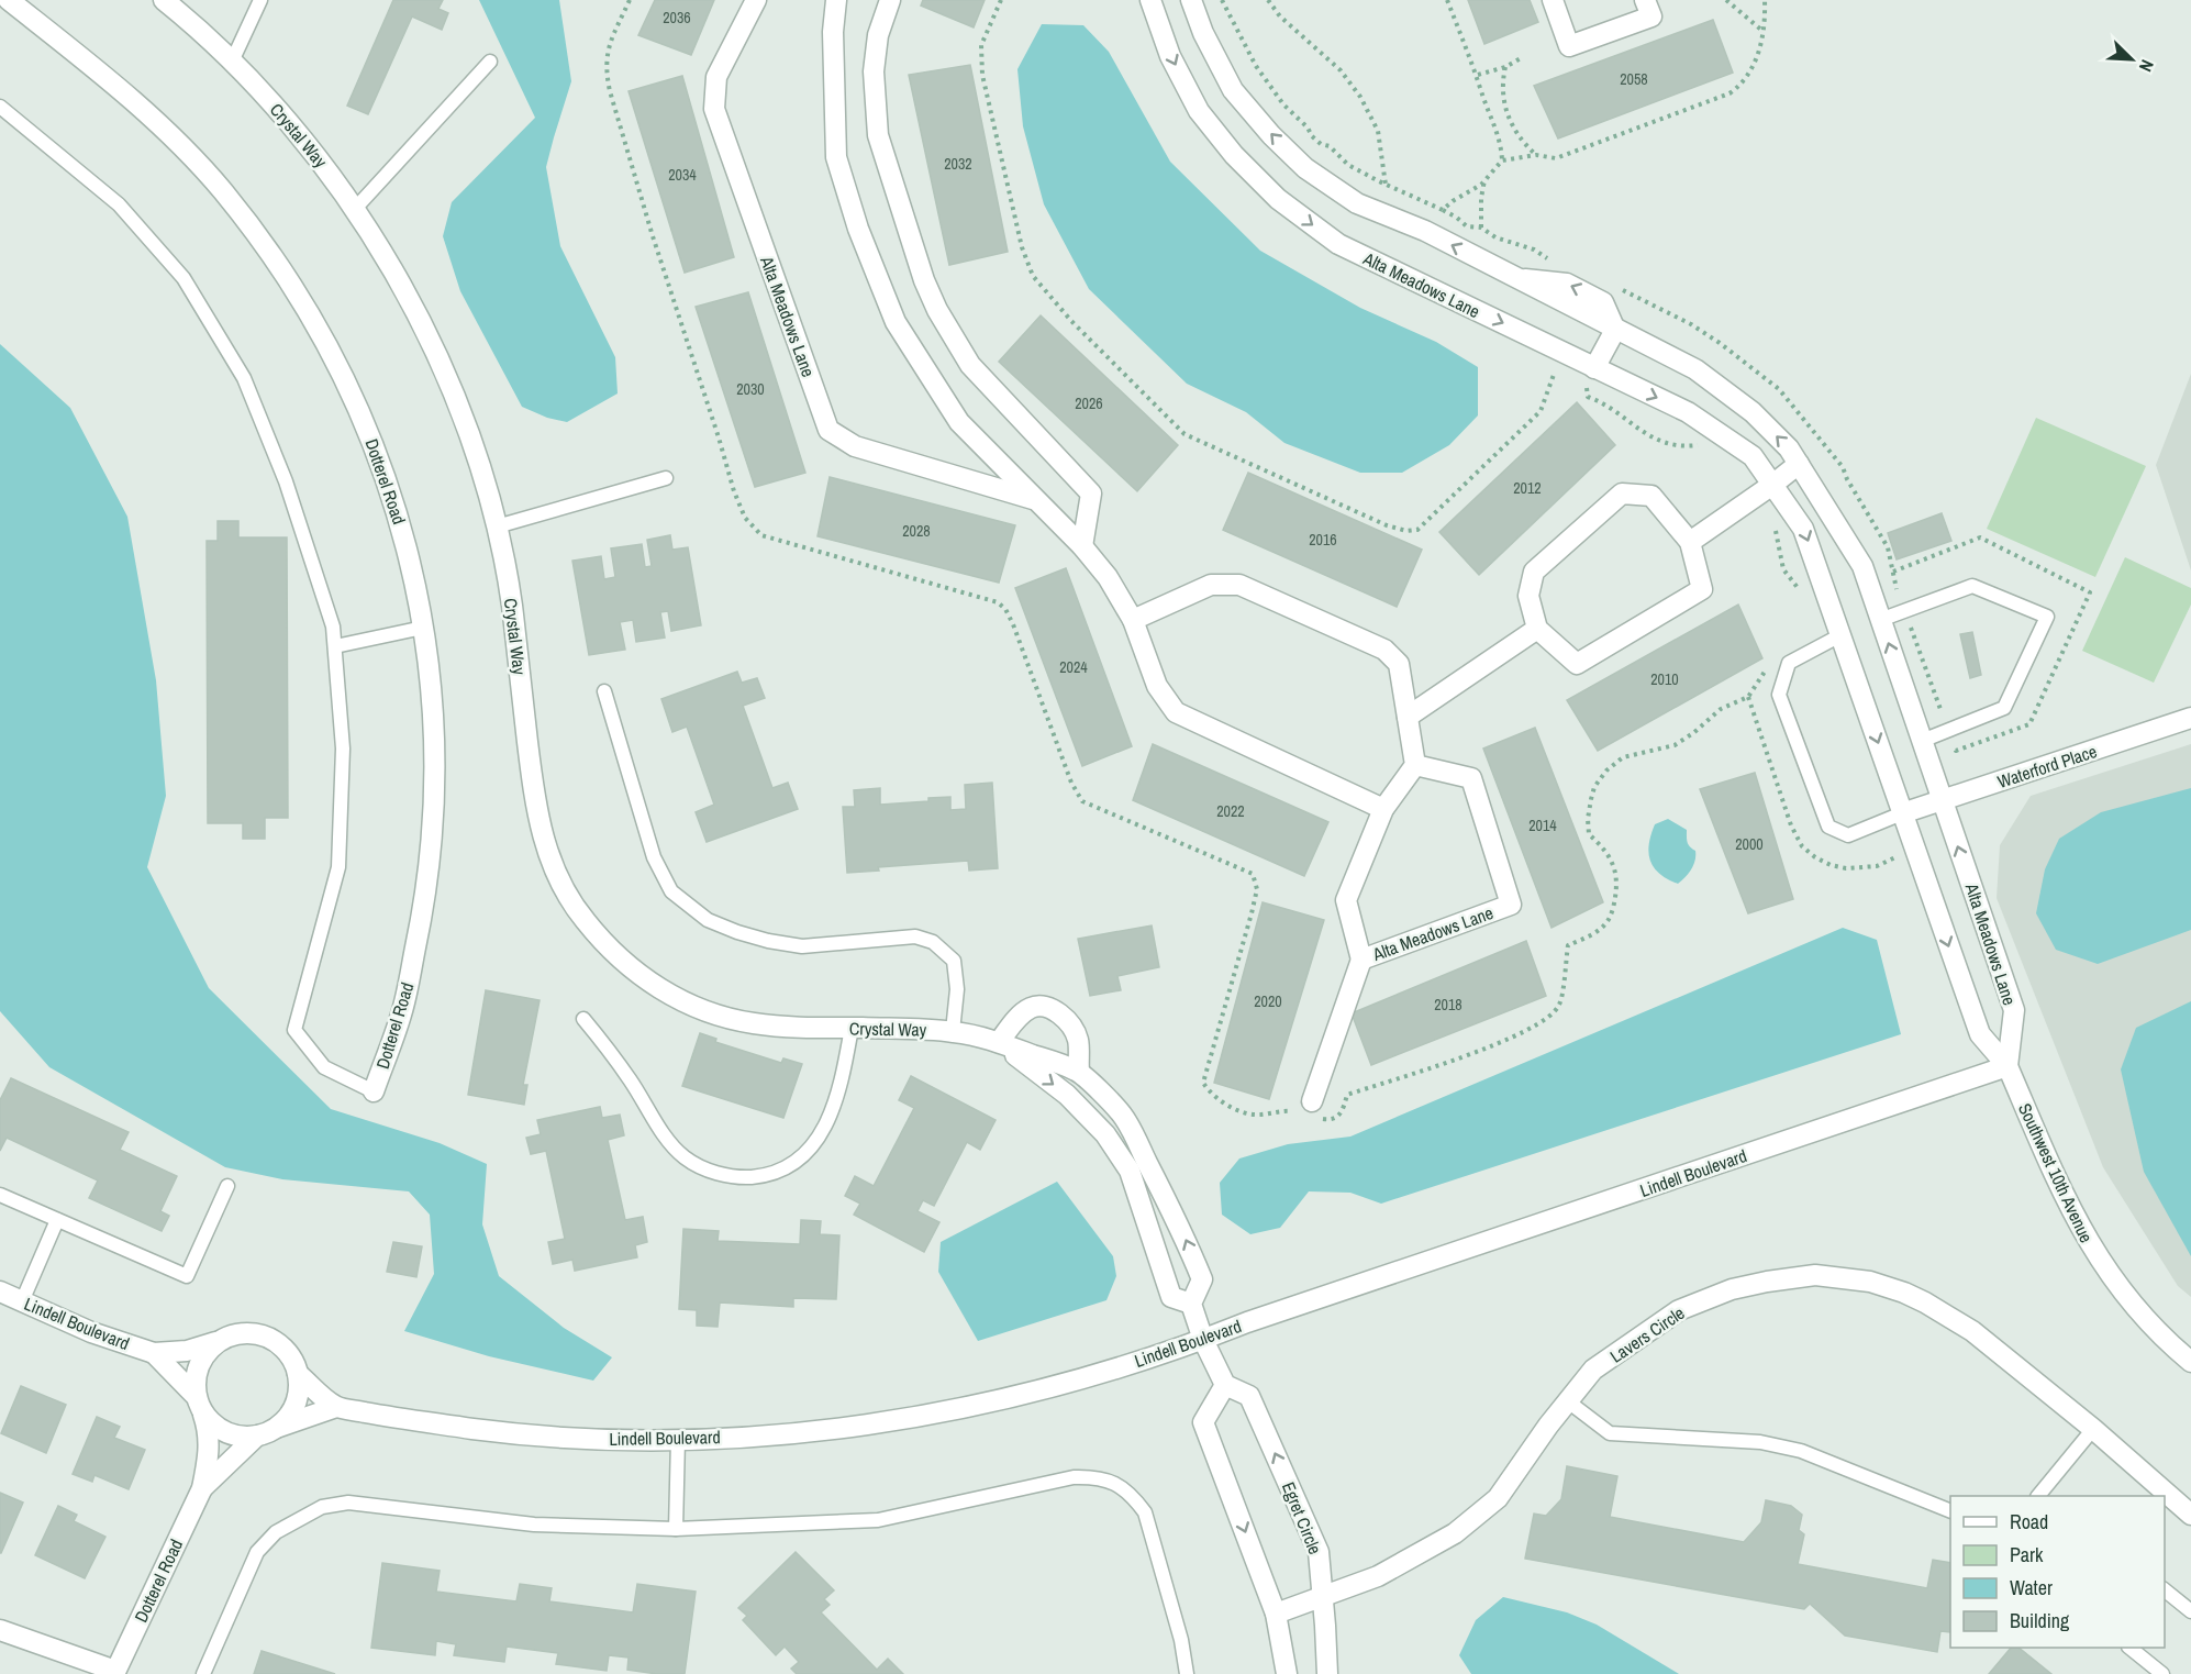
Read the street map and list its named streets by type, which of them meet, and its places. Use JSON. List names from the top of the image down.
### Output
{
  "streets": {
    "street": [
      "Crystal Way",
      "Alta Meadows Lane",
      "Dotterel Road",
      "Waterford Place",
      "Lindell Boulevard",
      "Southwest 10th Avenue",
      "Lavers Circle",
      "Egret Circle"
    ]
  },
  "crossings": [
    ["Alta Meadows Lane", "Waterford Place"],
    ["Alta Meadows Lane", "Lindell Boulevard"],
    ["Alta Meadows Lane", "Southwest 10th Avenue"],
    ["Dotterel Road", "Lindell Boulevard"],
    ["Lindell Boulevard", "Southwest 10th Avenue"],
    ["Lavers Circle", "Egret Circle"]
  ],
  "house_numbers": [
    "2036",
    "2058",
    "2032",
    "2034",
    "2030",
    "2026",
    "2012",
    "2028",
    "2016",
    "2024",
    "2010",
    "2022",
    "2014",
    "2000",
    "2020",
    "2018"
  ],
  "legend": [
    "Road",
    "Park",
    "Water",
    "Building"
  ],
  "north": "bottom right"
}
